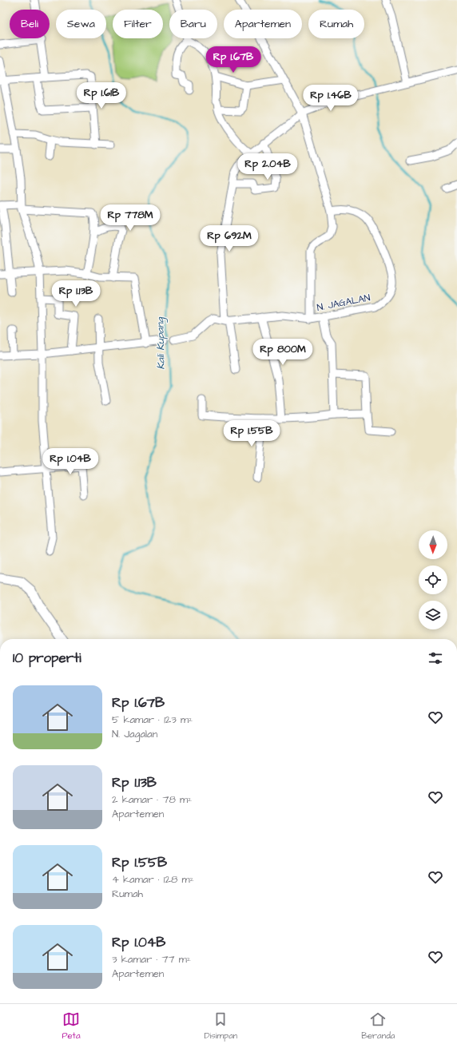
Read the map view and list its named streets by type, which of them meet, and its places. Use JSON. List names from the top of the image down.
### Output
{
  "streets": {
    "street": ["N. JAGALAN"]
  },
  "water": ["Kali Kupang"],
  "north": "bottom",
  "page": {
    "chip": [
      "Beli",
      "Sewa",
      "Filter",
      "Baru",
      "Apartemen",
      "Rumah"
    ],
    "price": [
      "Rp 1.67B",
      "Rp 1.61B",
      "Rp 1.46B",
      "Rp 2.04B",
      "Rp 778M",
      "Rp 692M",
      "Rp 1.13B",
      "Rp 800M",
      "Rp 1.55B",
      "Rp 1.04B"
    ],
    "heading": "10 properti",
    "list": [
      {
        "name": "Rp 1.67B",
        "note": "5 kamar · 123 m² · N. Jagalan"
      },
      {
        "name": "Rp 1.13B",
        "note": "2 kamar · 78 m² · Apartemen"
      },
      {
        "name": "Rp 1.55B",
        "note": "4 kamar · 128 m² · Rumah"
      },
      {
        "name": "Rp 1.04B",
        "note": "3 kamar · 77 m² · Apartemen"
      }
    ],
    "tabs": ["Peta", "Disimpan", "Beranda"]
  }
}
